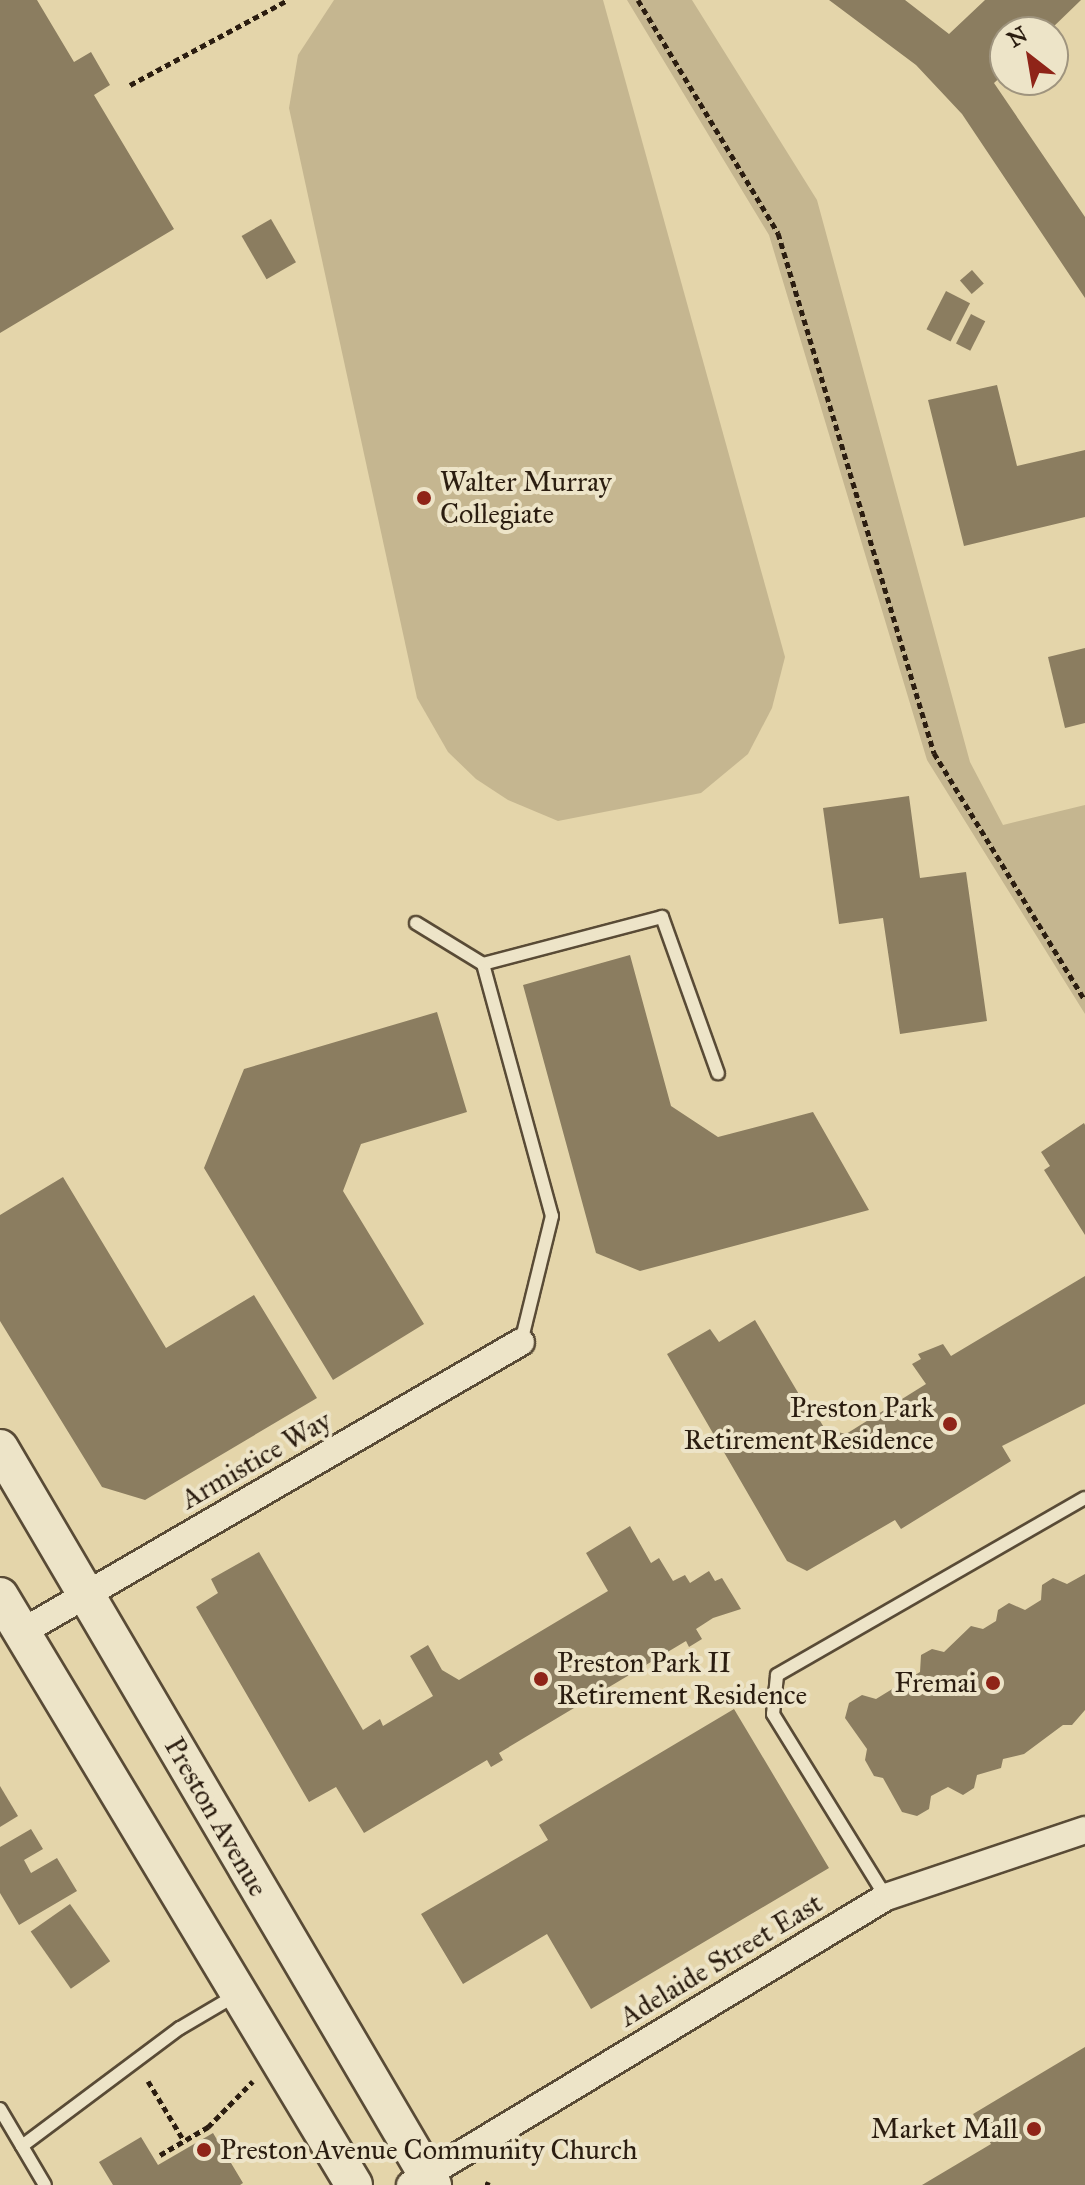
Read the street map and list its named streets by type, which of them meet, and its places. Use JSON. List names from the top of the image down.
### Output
{
  "streets": {
    "main road": ["Preston Avenue"],
    "street": ["Armistice Way", "Adelaide Street East"]
  },
  "crossings": [
    ["Armistice Way", "Preston Avenue"],
    ["Preston Avenue", "Adelaide Street East"]
  ],
  "places": [
    "Walter Murray Collegiate",
    "Preston Park Retirement Residence",
    "Preston Park II Retirement Residence",
    "Fremai",
    "Market Mall",
    "Preston Avenue Community Church"
  ],
  "north": "top left"
}
